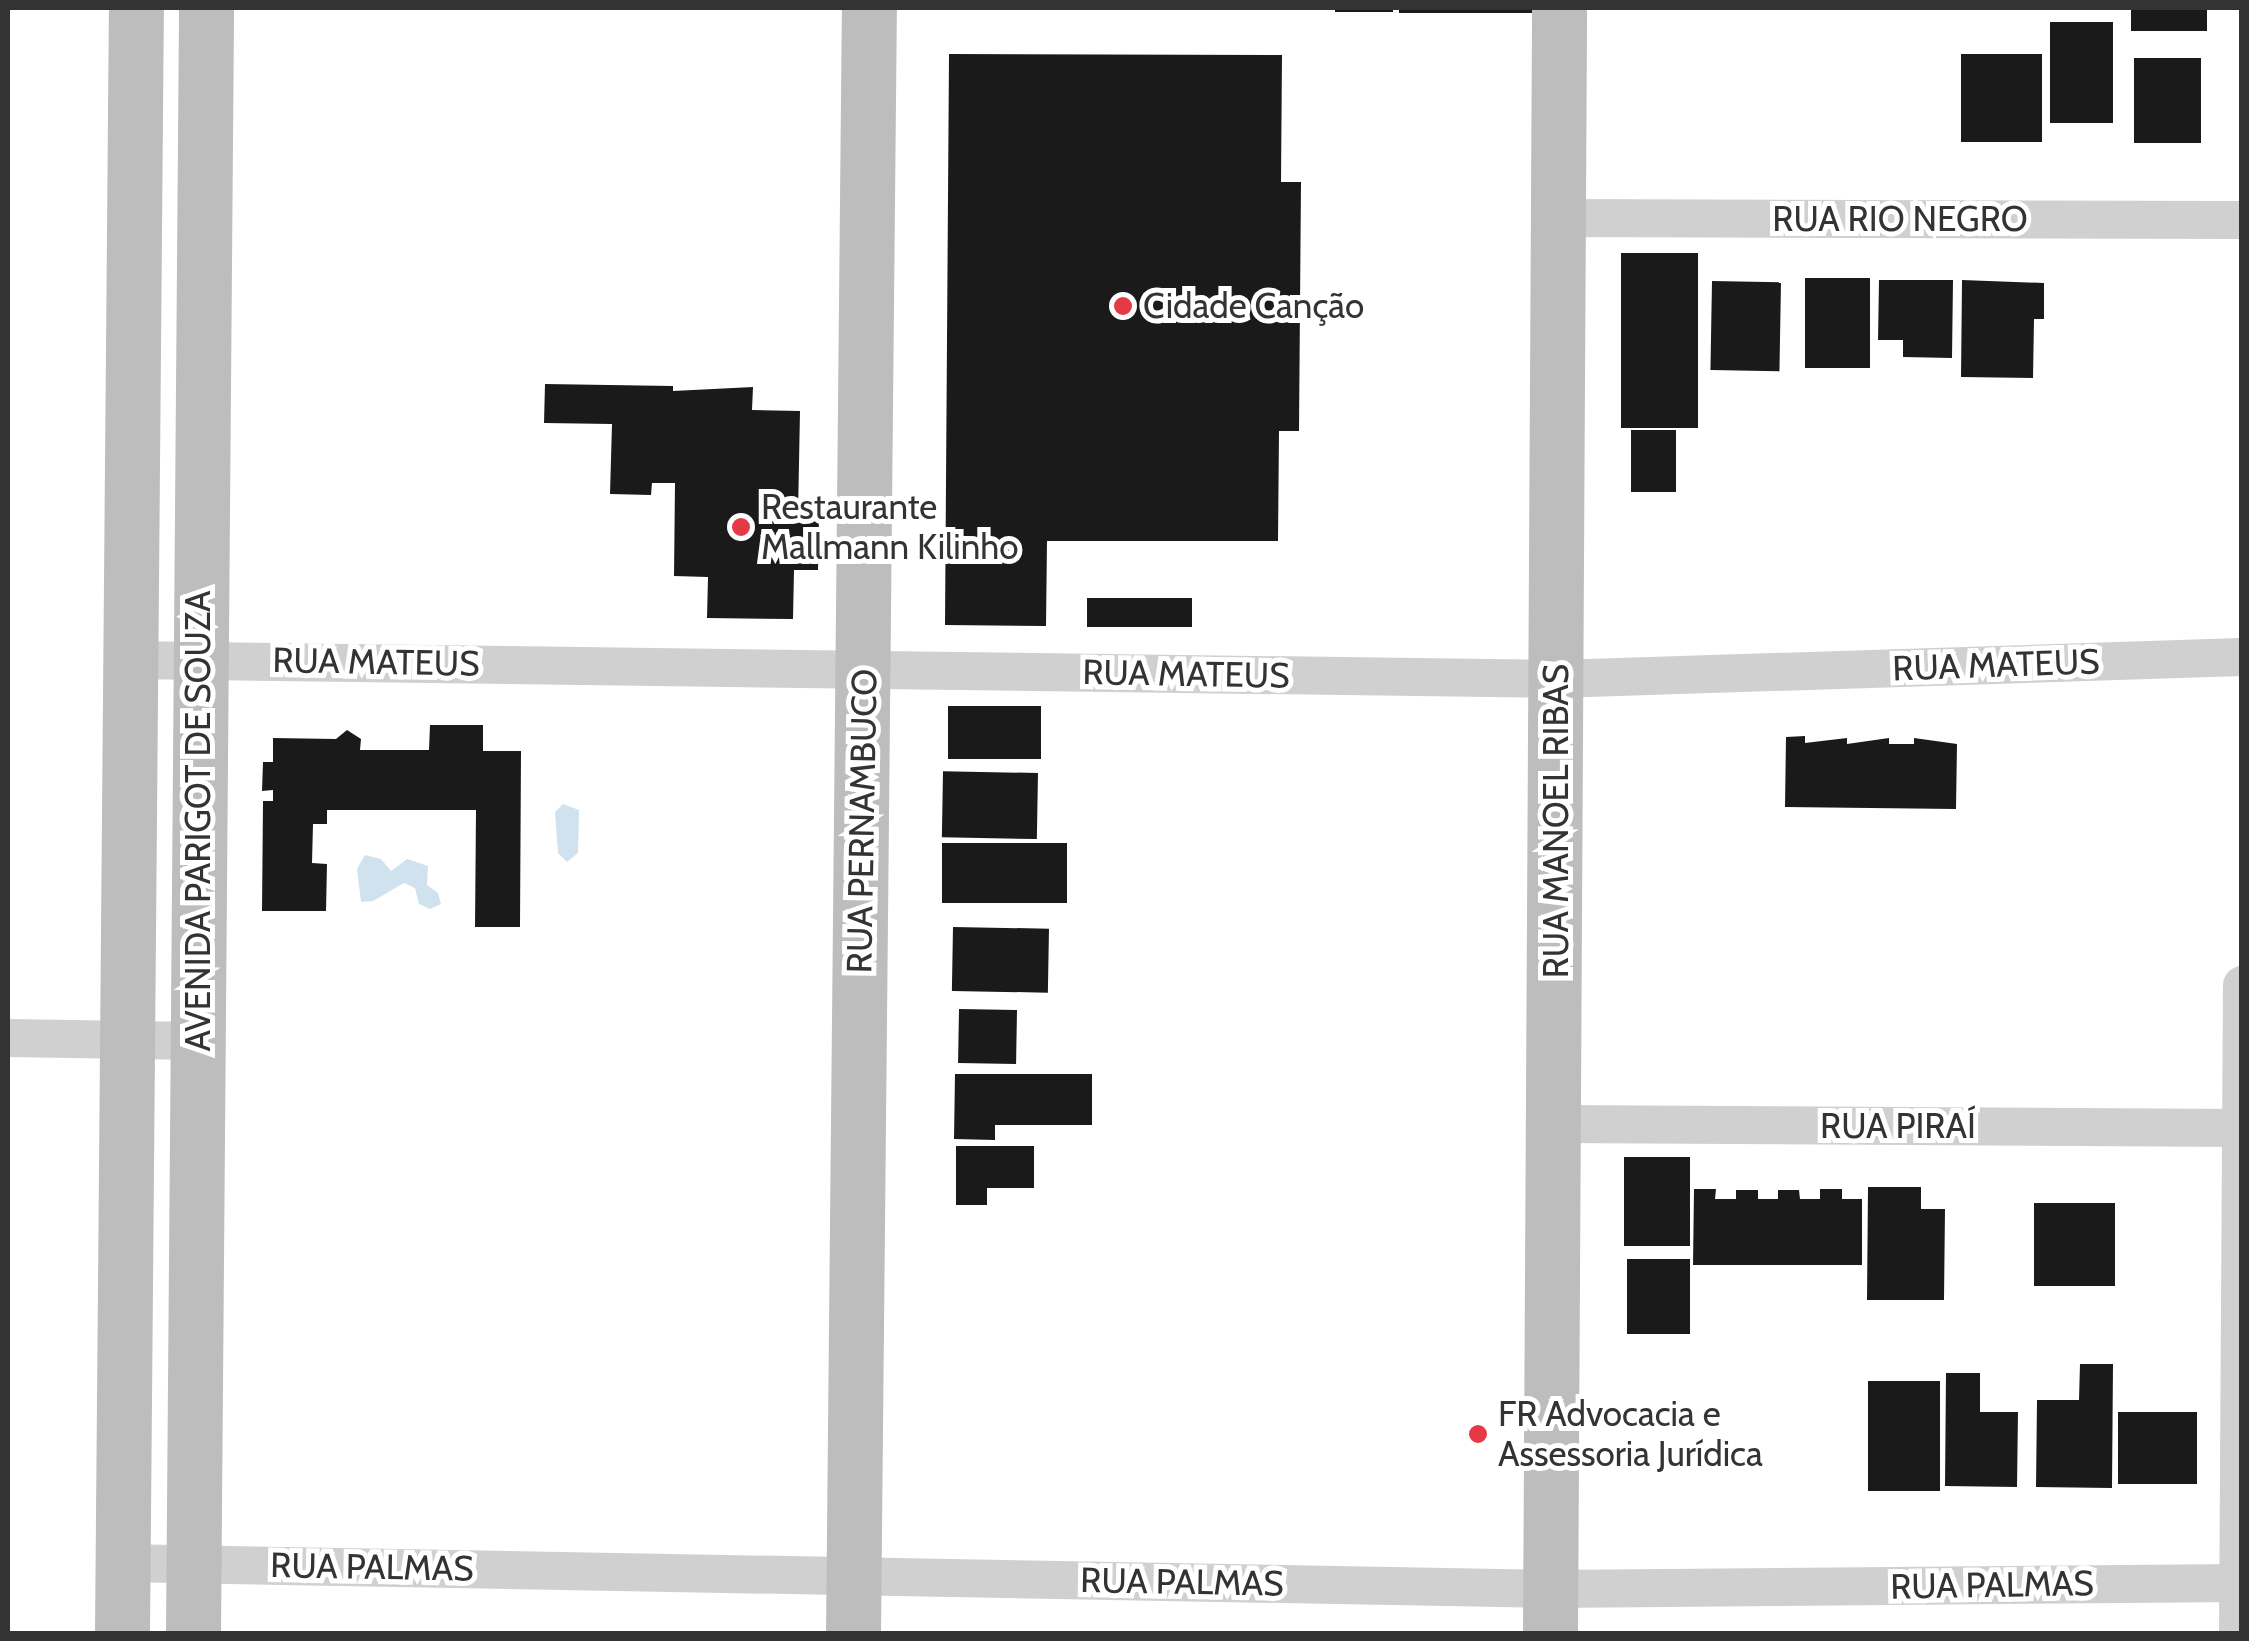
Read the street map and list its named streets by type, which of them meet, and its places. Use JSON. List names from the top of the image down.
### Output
{
  "streets": {
    "street": [
      "RUA RIO NEGRO",
      "RUA MATEUS",
      "AVENIDA PARIGOT DE SOUZA",
      "RUA PERNAMBUCO",
      "RUA MANOEL RIBAS",
      "RUA PIRAÍ",
      "RUA PALMAS"
    ]
  },
  "crossings": [
    ["RUA RIO NEGRO", "RUA MANOEL RIBAS"],
    ["RUA MATEUS", "AVENIDA PARIGOT DE SOUZA"],
    ["RUA MATEUS", "RUA PERNAMBUCO"],
    ["RUA MATEUS", "RUA MANOEL RIBAS"],
    ["AVENIDA PARIGOT DE SOUZA", "RUA PALMAS"],
    ["RUA PERNAMBUCO", "RUA PALMAS"],
    ["RUA MANOEL RIBAS", "RUA PIRAÍ"],
    ["RUA MANOEL RIBAS", "RUA PALMAS"]
  ],
  "places": ["Cidade Canção", "Restaurante Mallmann Kilinho", "FR Advocacia e Assessoria Jurídica"]
}
